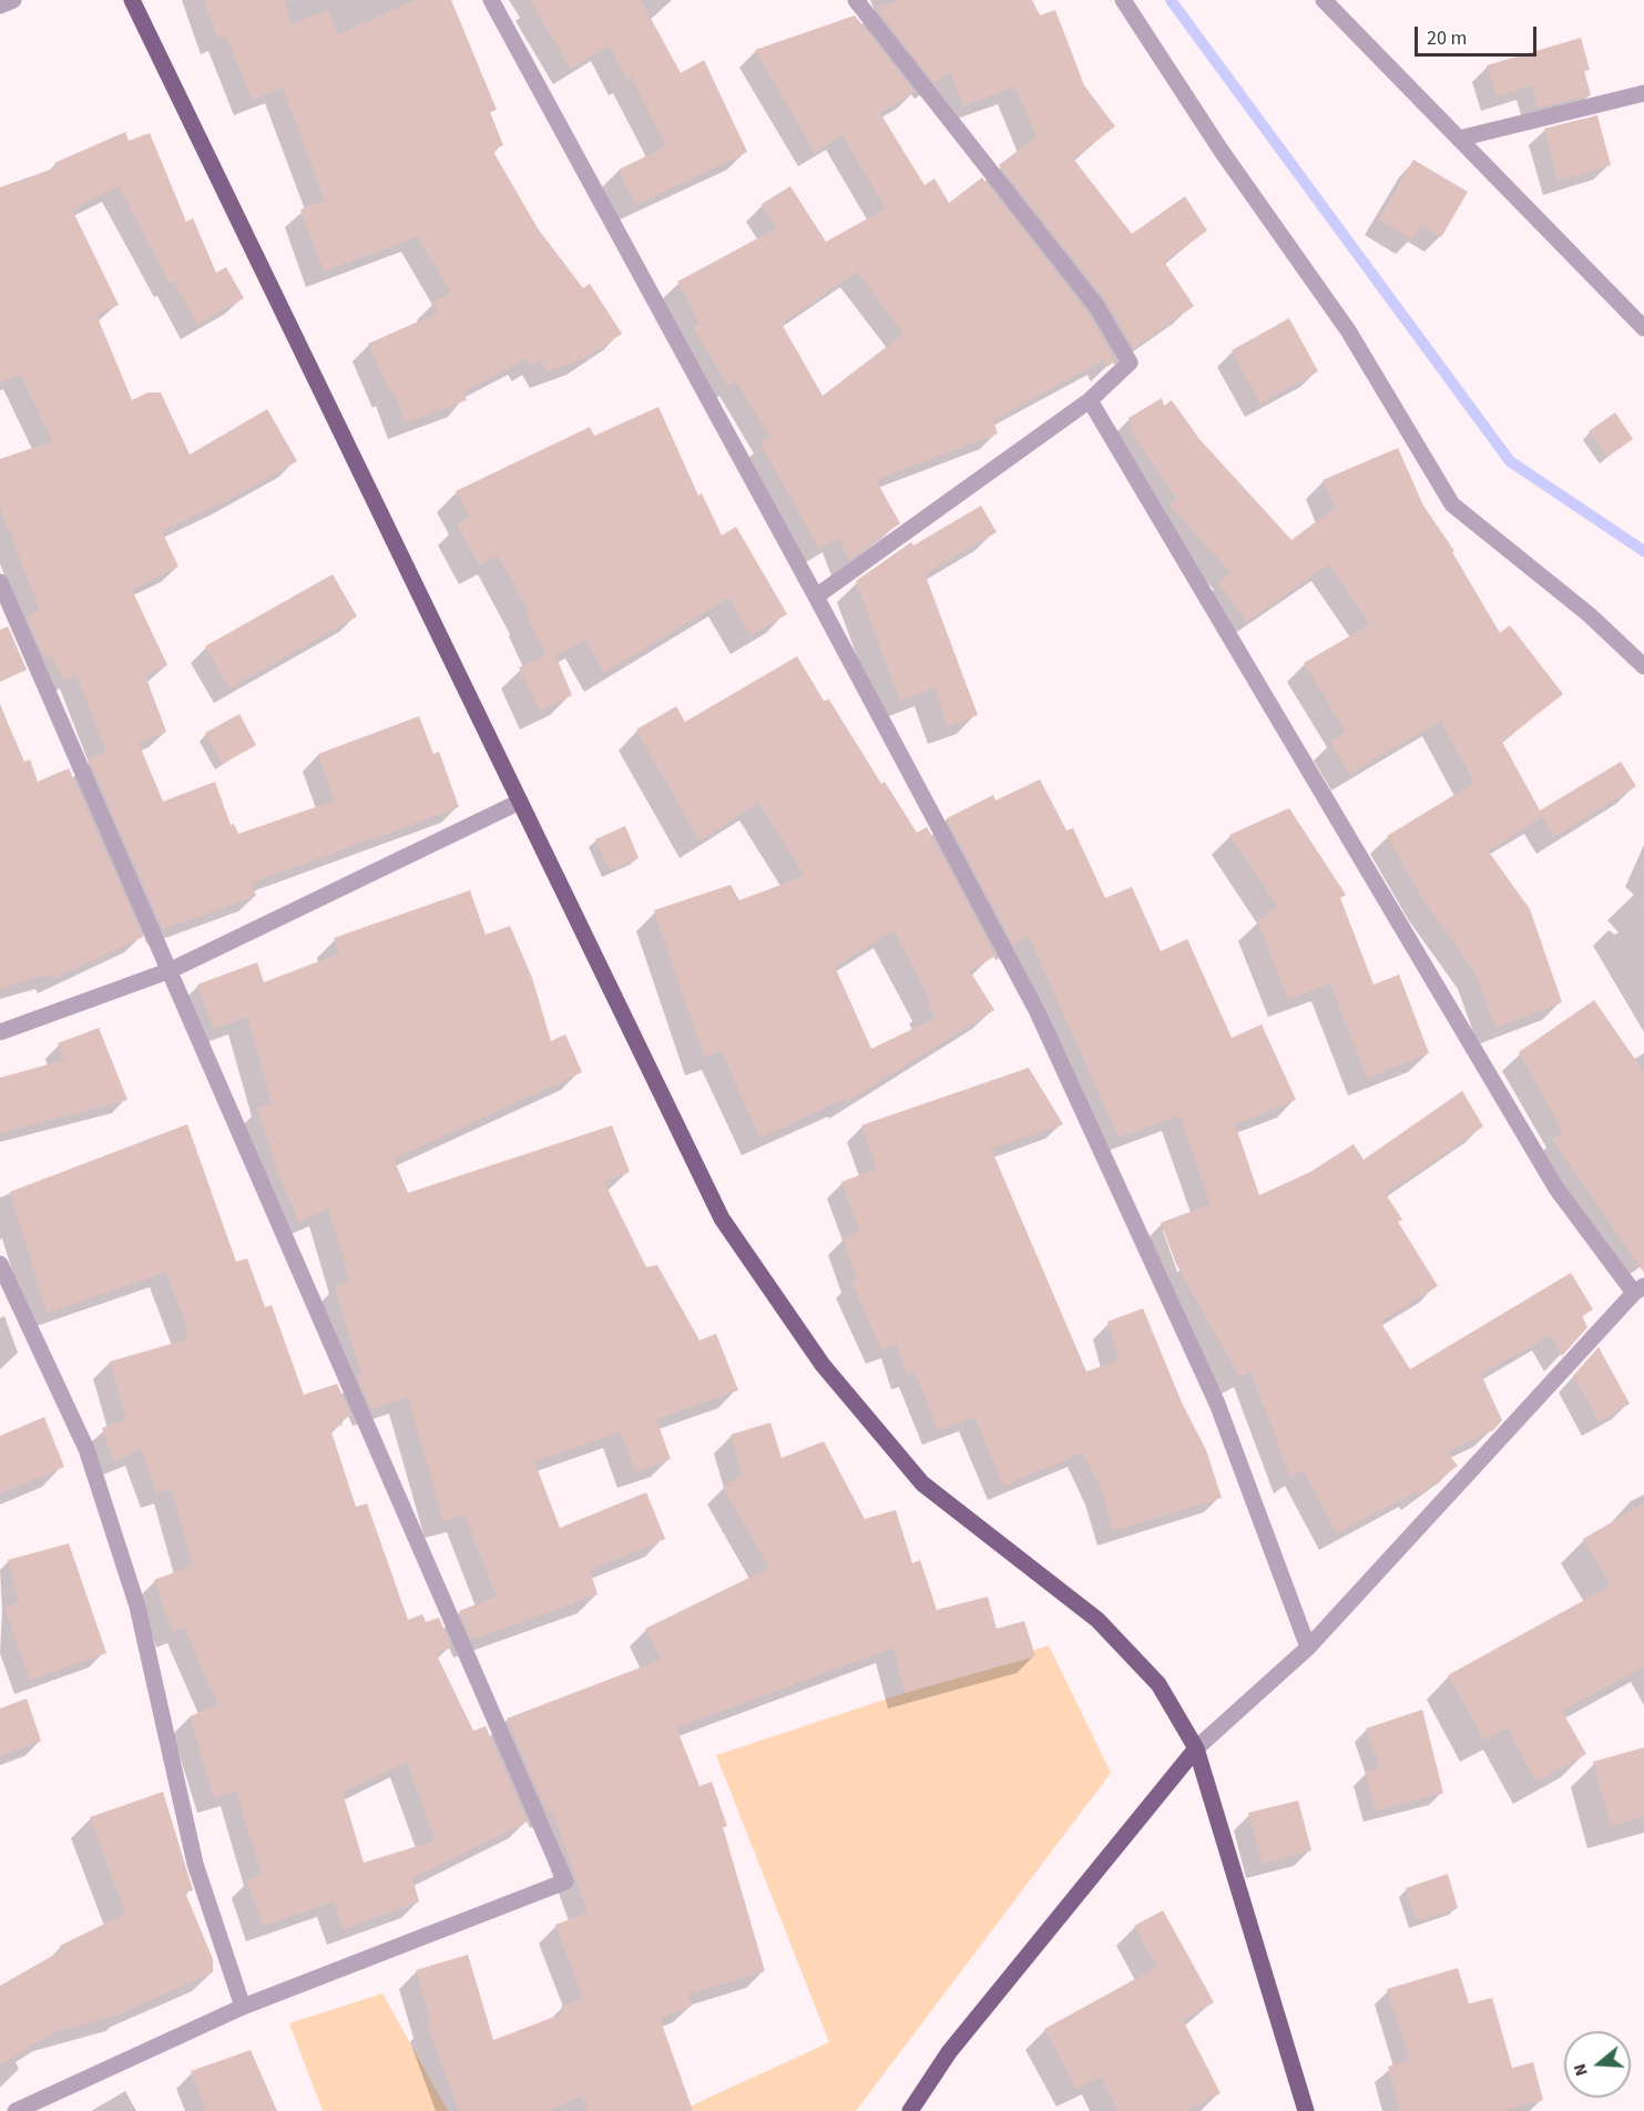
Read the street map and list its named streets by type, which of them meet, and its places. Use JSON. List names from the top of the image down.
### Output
{
  "scale_bar": "20 m",
  "north": "left"
}
